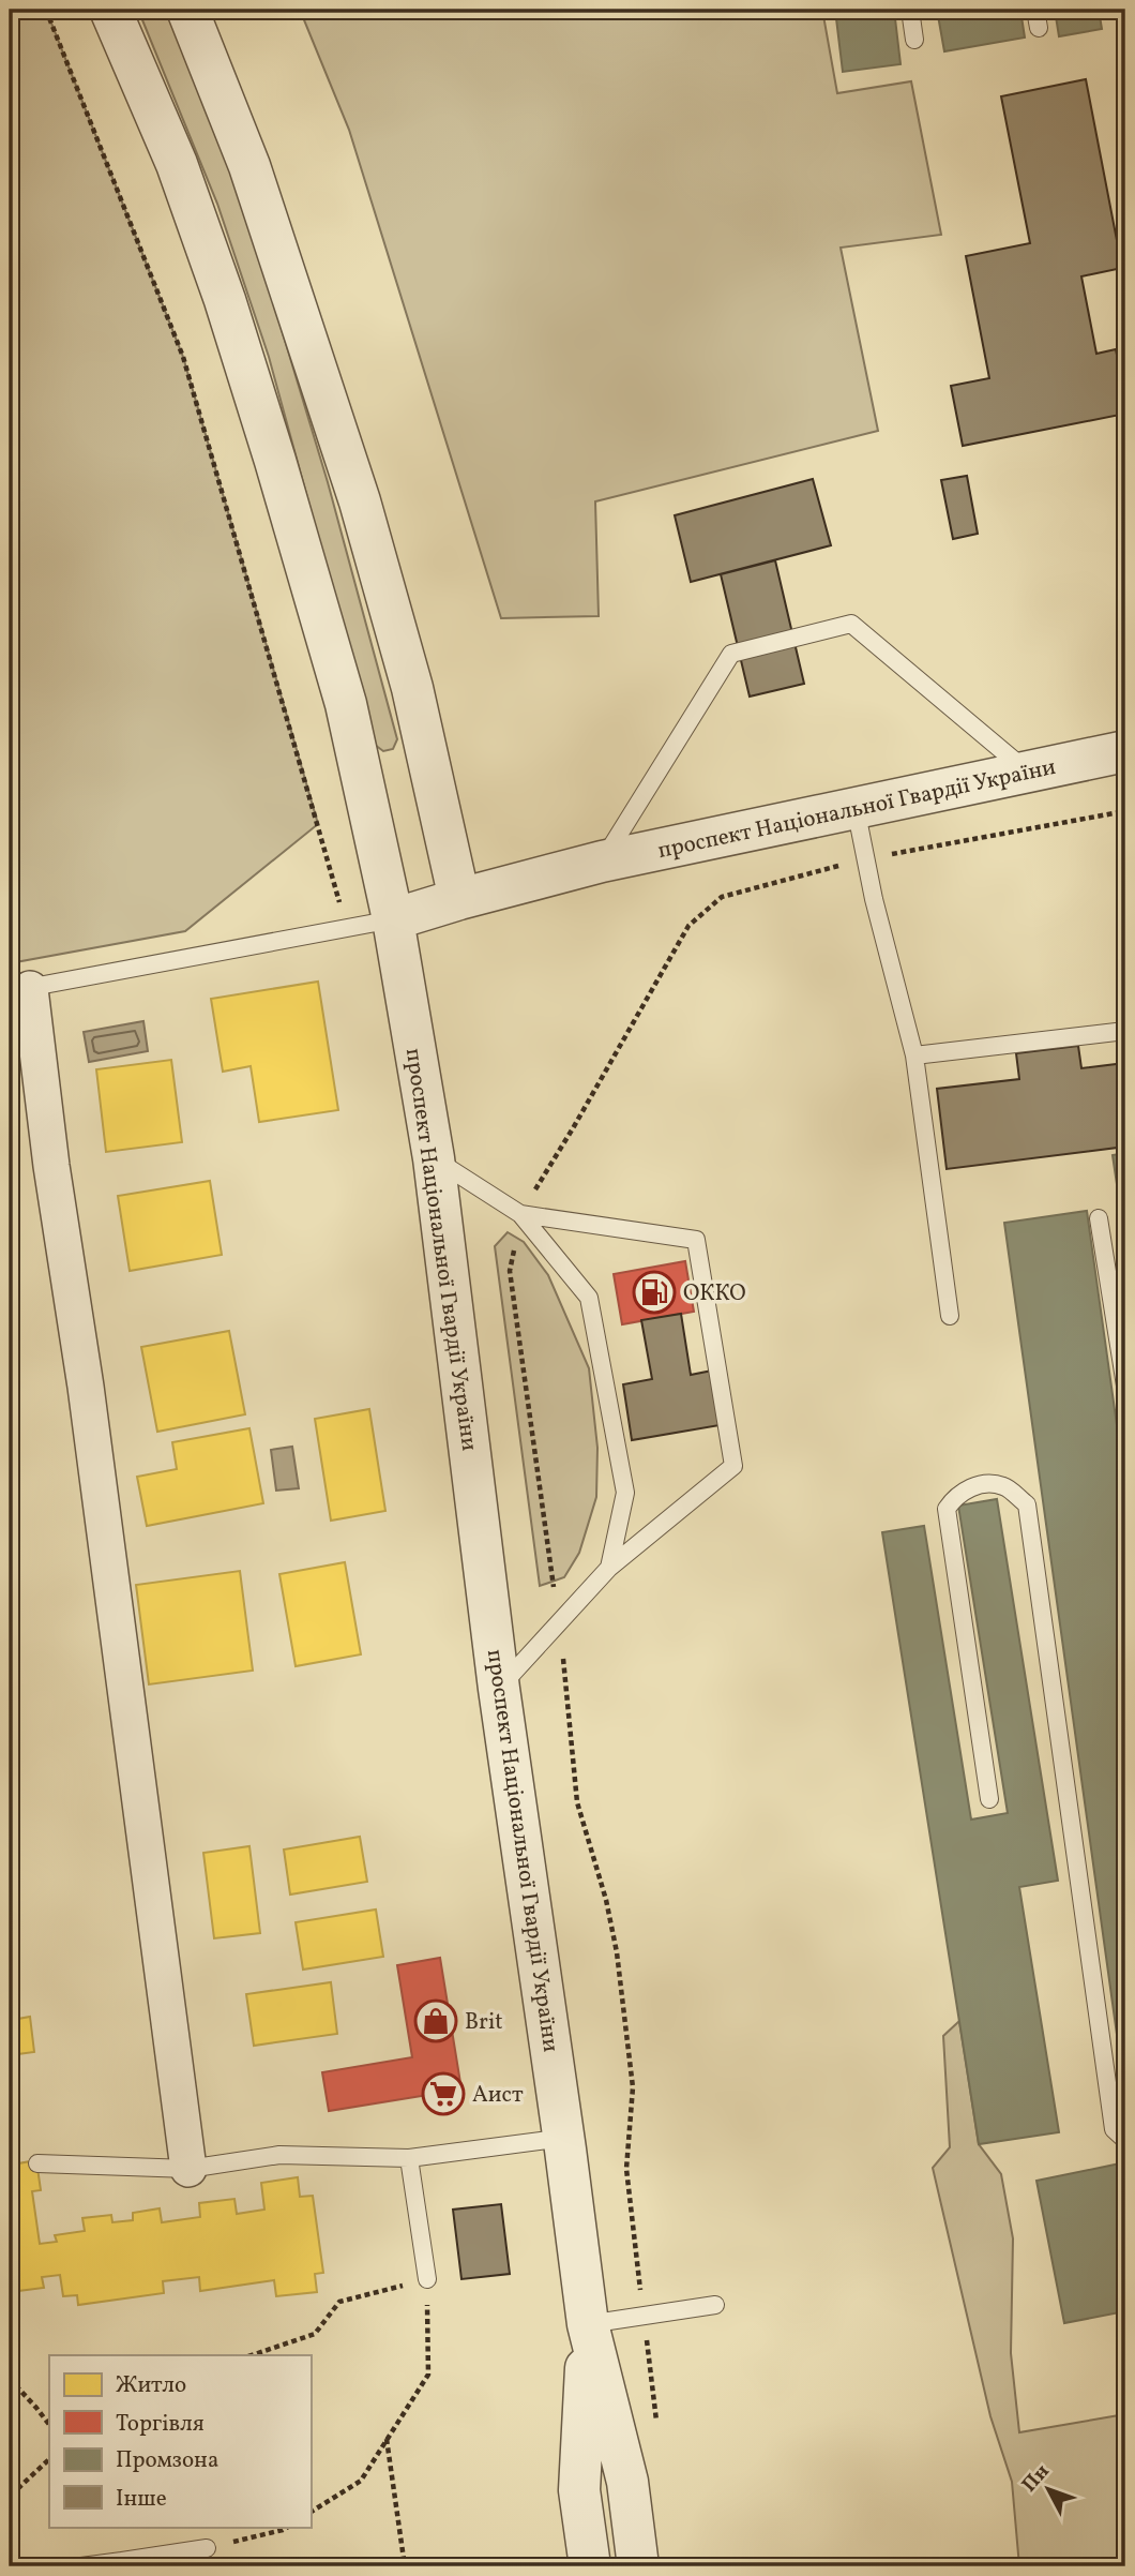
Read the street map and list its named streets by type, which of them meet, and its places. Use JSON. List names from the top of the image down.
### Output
{
  "streets": {
    "street": ["проспект Національної Гвардії України"]
  },
  "places": {
    "fuel station": ["ОККО"],
    "shop": ["Brit"],
    "supermarket": ["Аист"]
  },
  "legend": [
    "Житло",
    "Торгівля",
    "Промзона",
    "Інше"
  ],
  "north": "top left"
}
